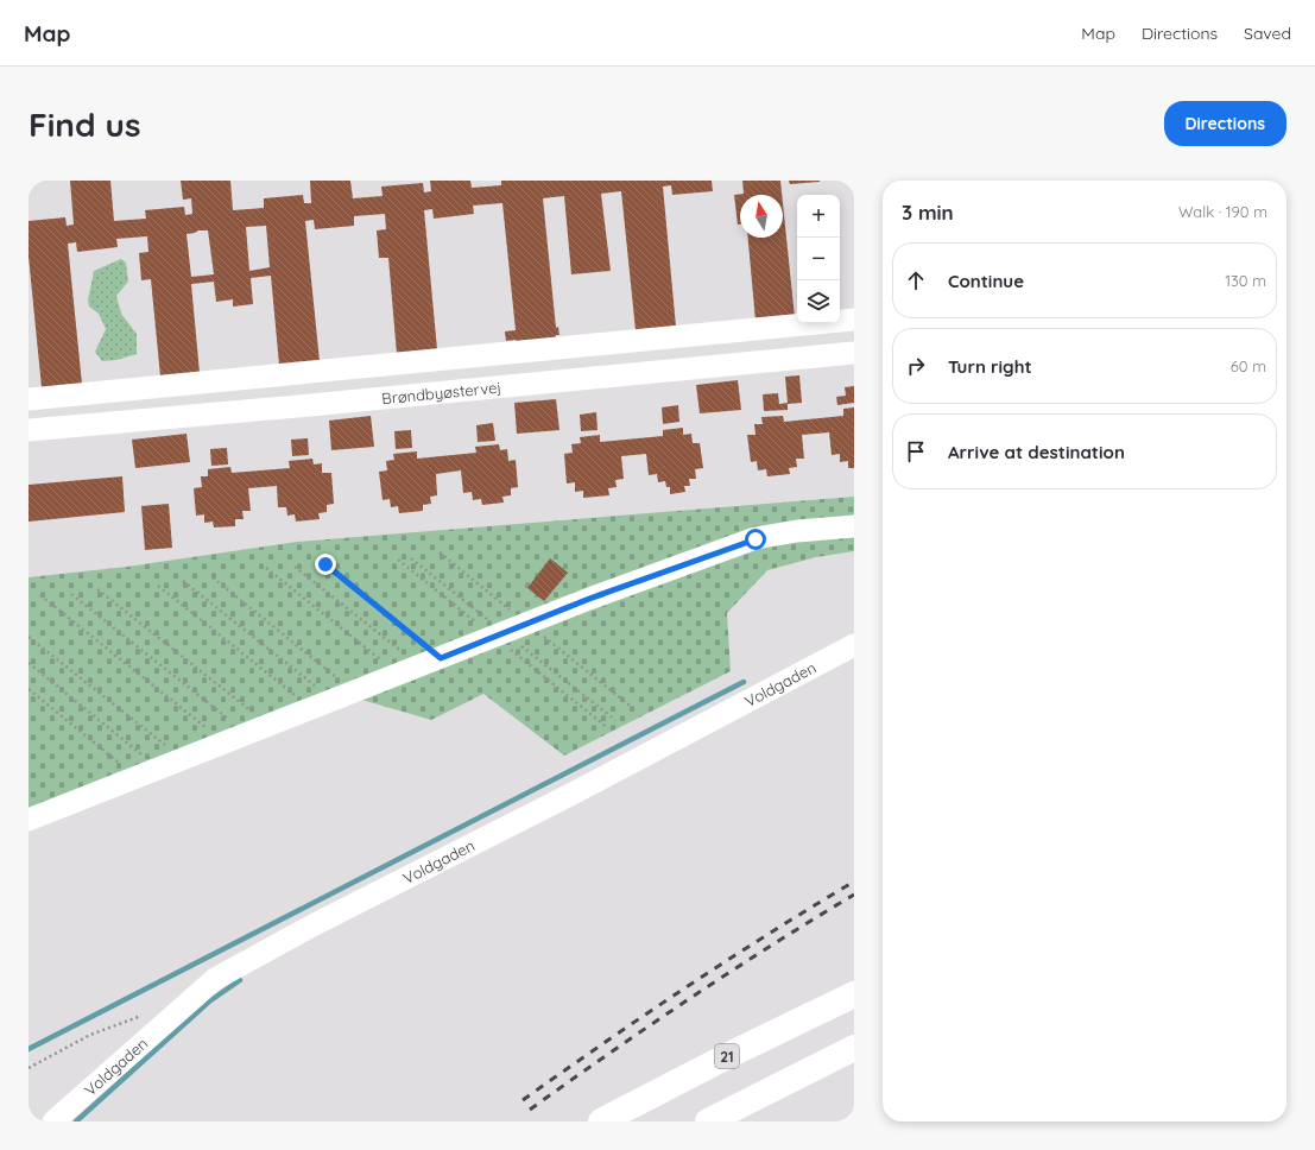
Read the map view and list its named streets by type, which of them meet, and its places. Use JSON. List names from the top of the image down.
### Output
{
  "streets": {
    "highway": ["21"],
    "street": ["Brøndbyøstervej", "Voldgaden"]
  },
  "north": "top",
  "page": {
    "header": "Map",
    "nav": ["Map", "Directions", "Saved"],
    "buttons": "Directions",
    "title": "Find us",
    "heading": ["3 min", "Walk · 190 m"],
    "map_buttons": ["+", "−"],
    "list": [
      ["Continue", "130 m"],
      ["Turn right", "60 m"],
      "Arrive at destination"
    ]
  }
}
